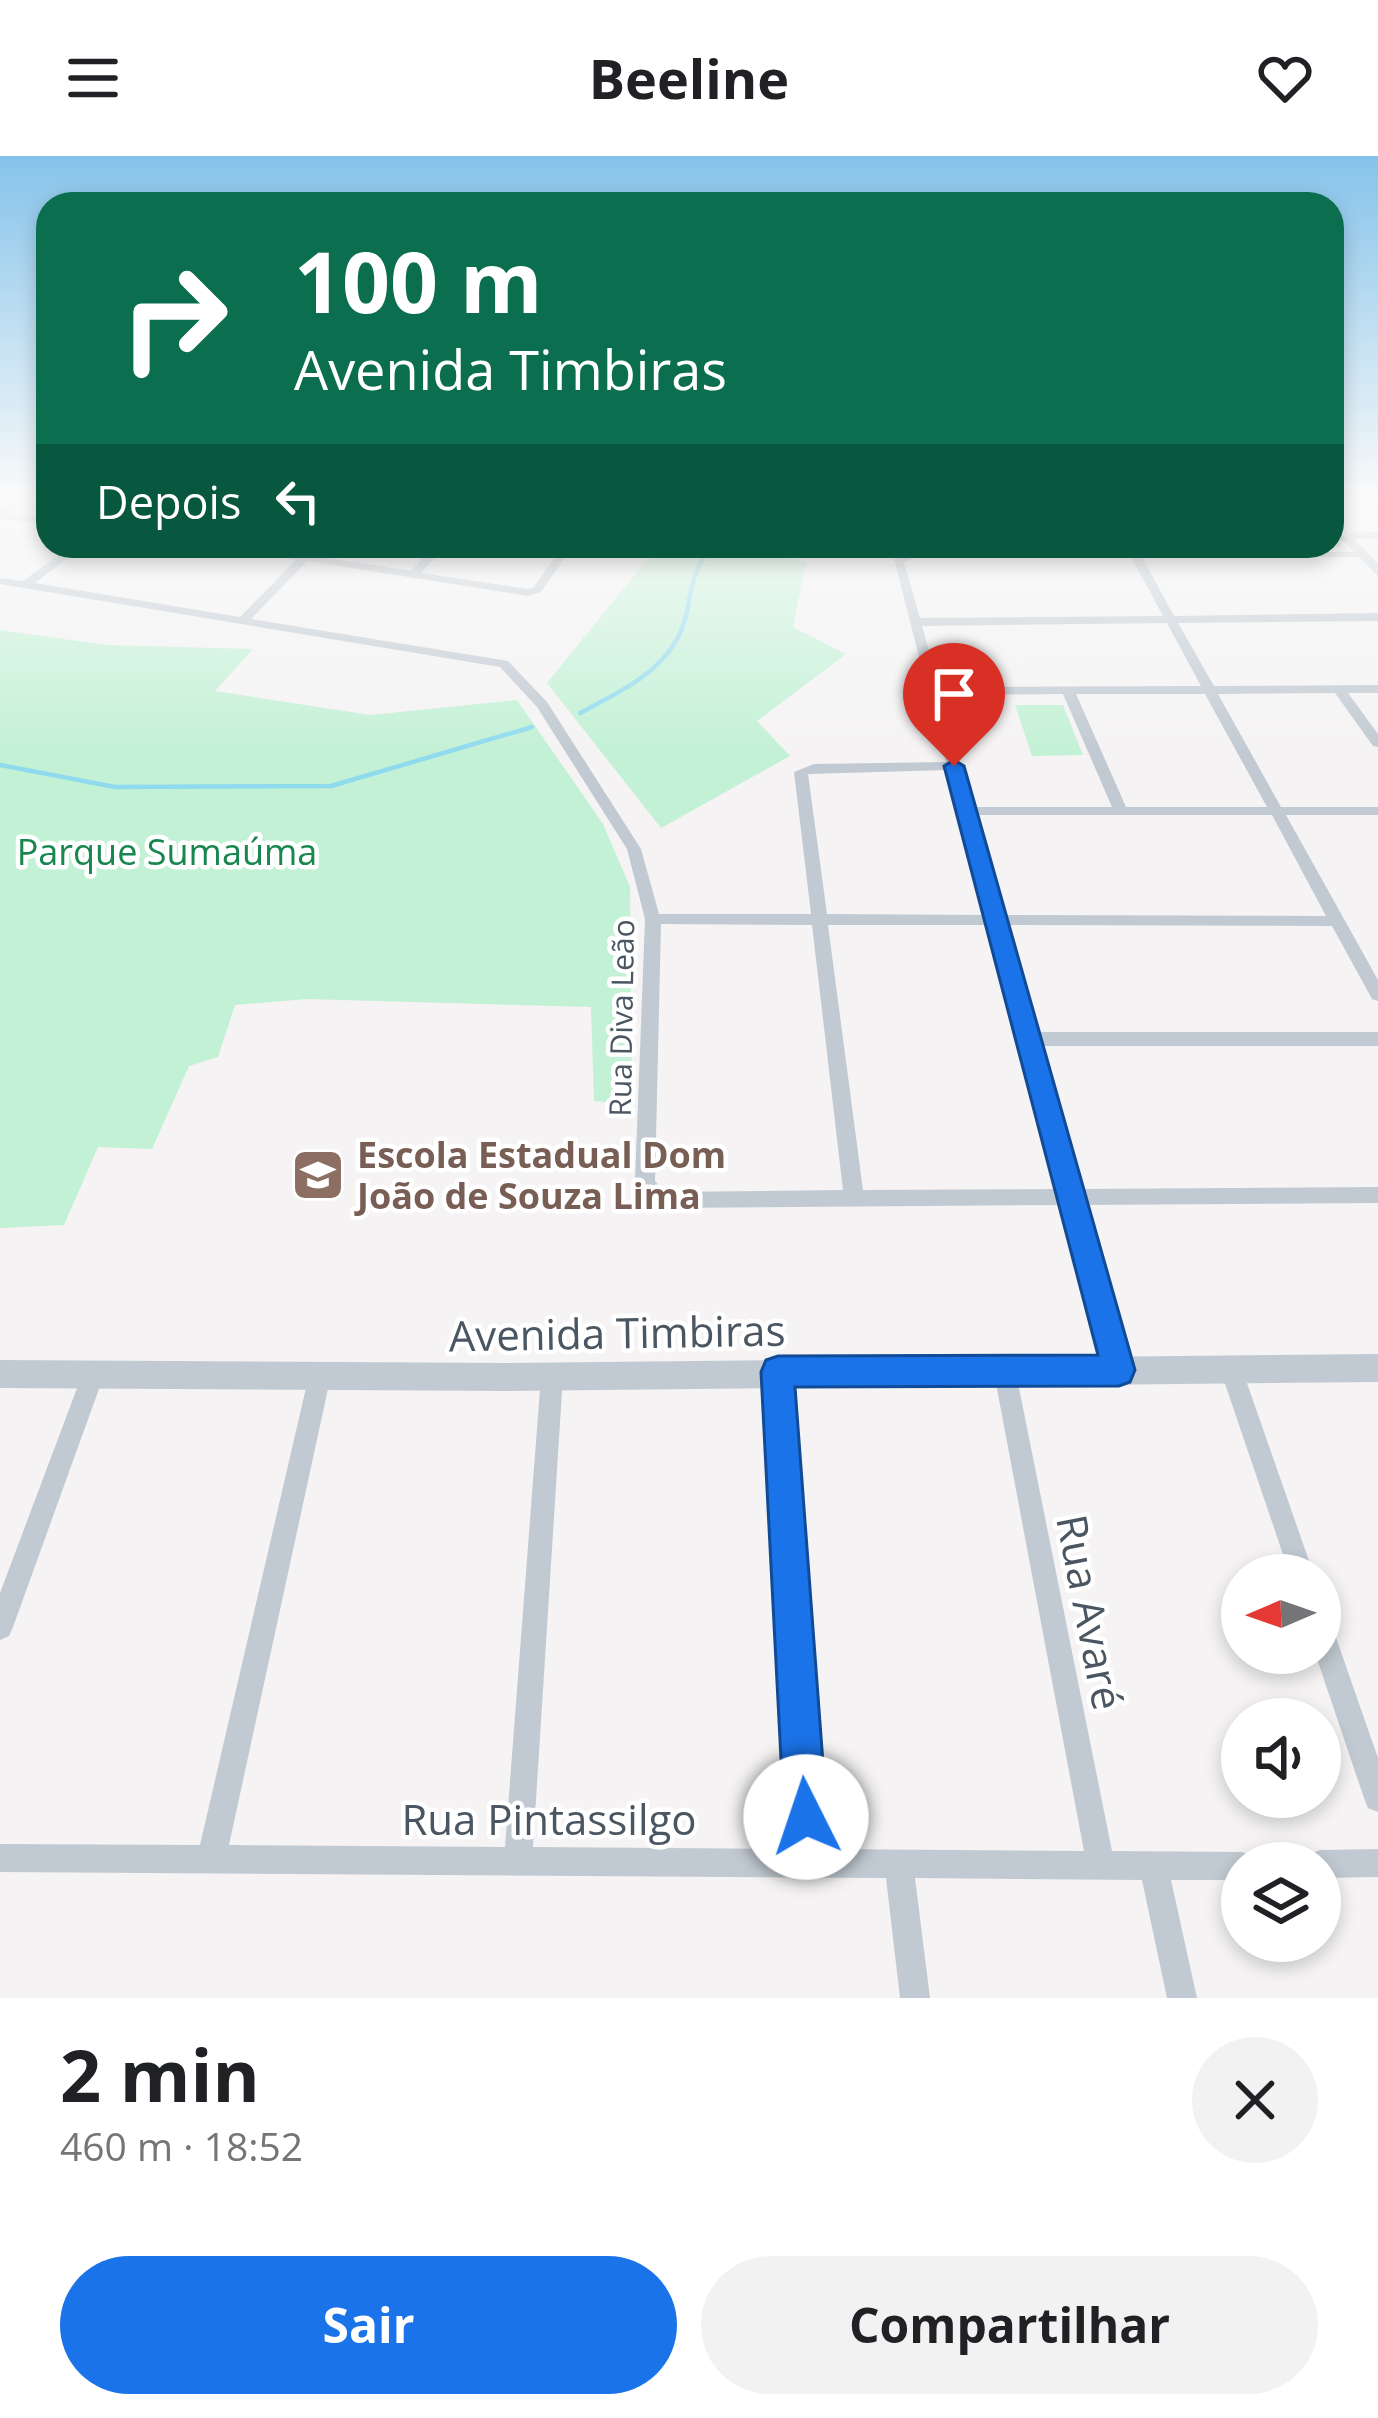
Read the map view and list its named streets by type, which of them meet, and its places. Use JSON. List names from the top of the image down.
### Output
{
  "streets": {
    "street": [
      "Rua Diva Leão",
      "Avenida Timbiras",
      "Rua Avaré",
      "Rua Pintassilgo"
    ]
  },
  "crossings": [
    ["Avenida Timbiras", "Rua Avaré"],
    ["Rua Avaré", "Rua Pintassilgo"]
  ],
  "parks": ["Parque Sumaúma"],
  "places": {
    "school or university": ["Escola Estadual Dom João de Souza Lima"]
  },
  "north": "left",
  "page": {
    "header": "Beeline",
    "turn": ["100 m", "Avenida Timbiras"],
    "then": "Depois",
    "heading": ["2 min", "460 m · 18:52"],
    "buttons": ["Sair", "Compartilhar"]
  }
}
